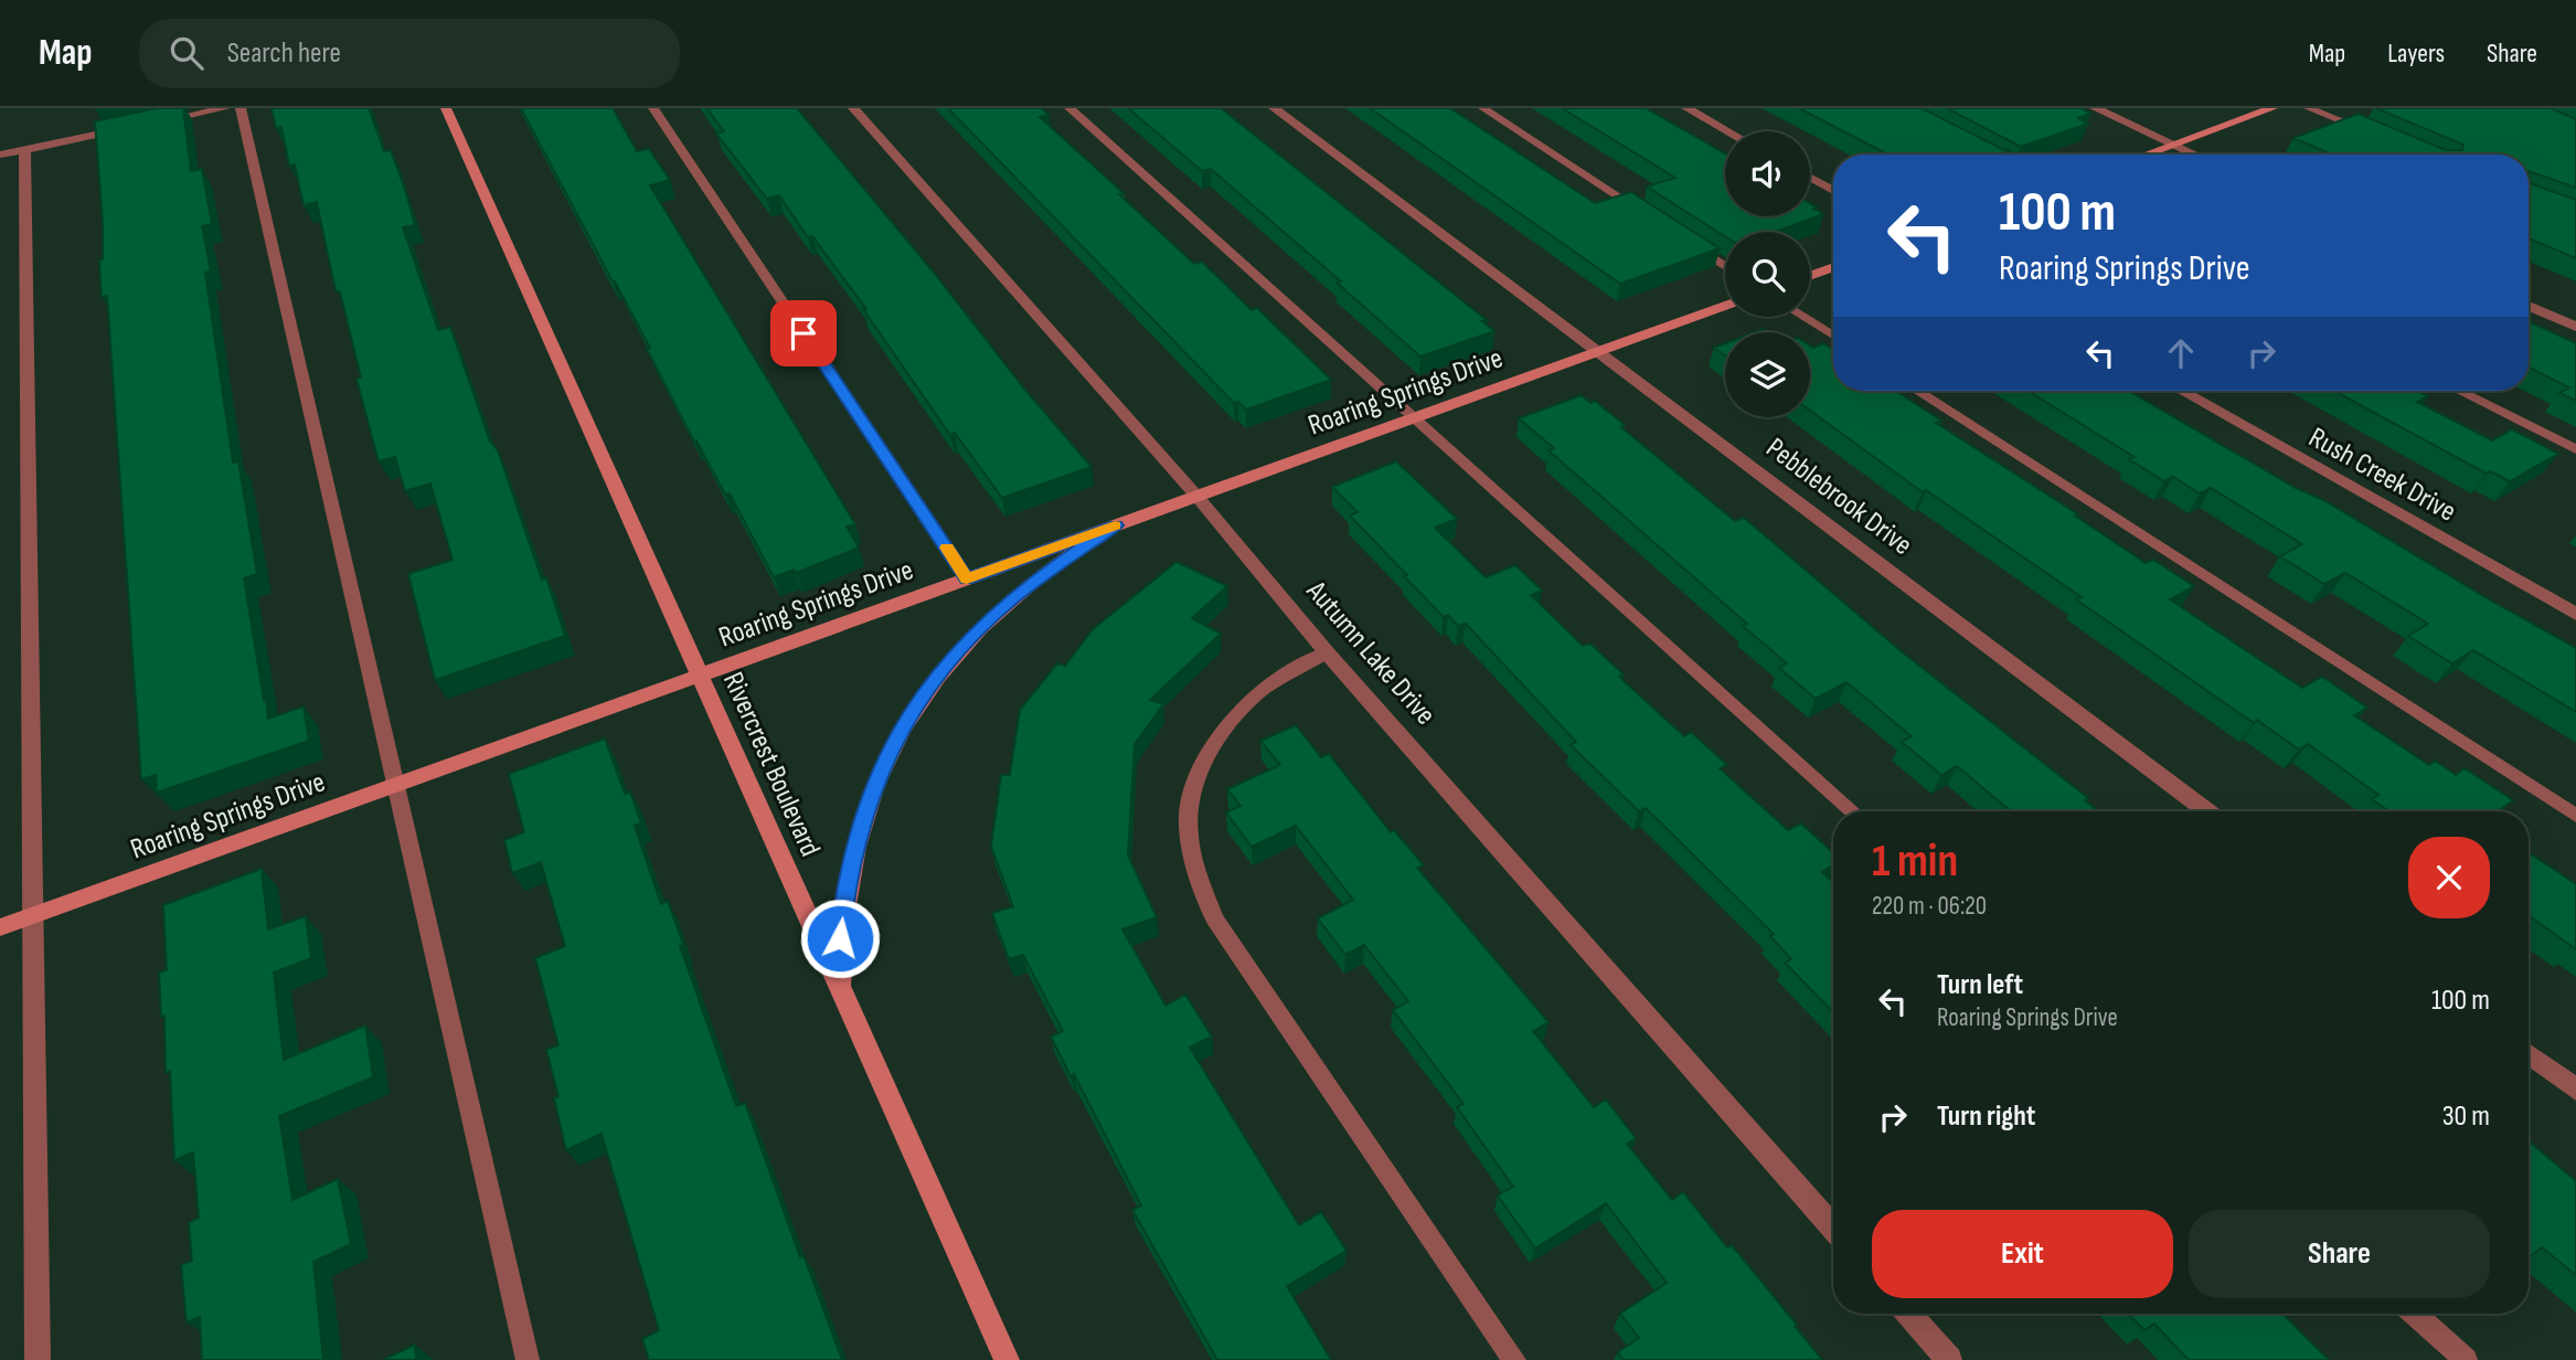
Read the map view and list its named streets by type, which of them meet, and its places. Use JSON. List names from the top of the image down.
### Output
{
  "streets": {
    "street": [
      "Roaring Springs Drive",
      "Rush Creek Drive",
      "Pebblebrook Drive",
      "Autumn Lake Drive",
      "Rivercrest Boulevard"
    ]
  },
  "crossings": [
    ["Roaring Springs Drive", "Pebblebrook Drive"],
    ["Roaring Springs Drive", "Autumn Lake Drive"],
    ["Roaring Springs Drive", "Rivercrest Boulevard"]
  ],
  "page": {
    "header": "Map",
    "search": "Search here",
    "nav": ["Map", "Layers", "Share"],
    "turn": ["100 m", "Roaring Springs Drive"],
    "heading": ["1 min", "220 m · 06:20"],
    "list": [
      {
        "name": "Turn left",
        "note": "Roaring Springs Drive",
        "value": "100 m"
      },
      {
        "name": "Turn right",
        "value": "30 m"
      }
    ],
    "buttons": ["Exit", "Share"]
  }
}
